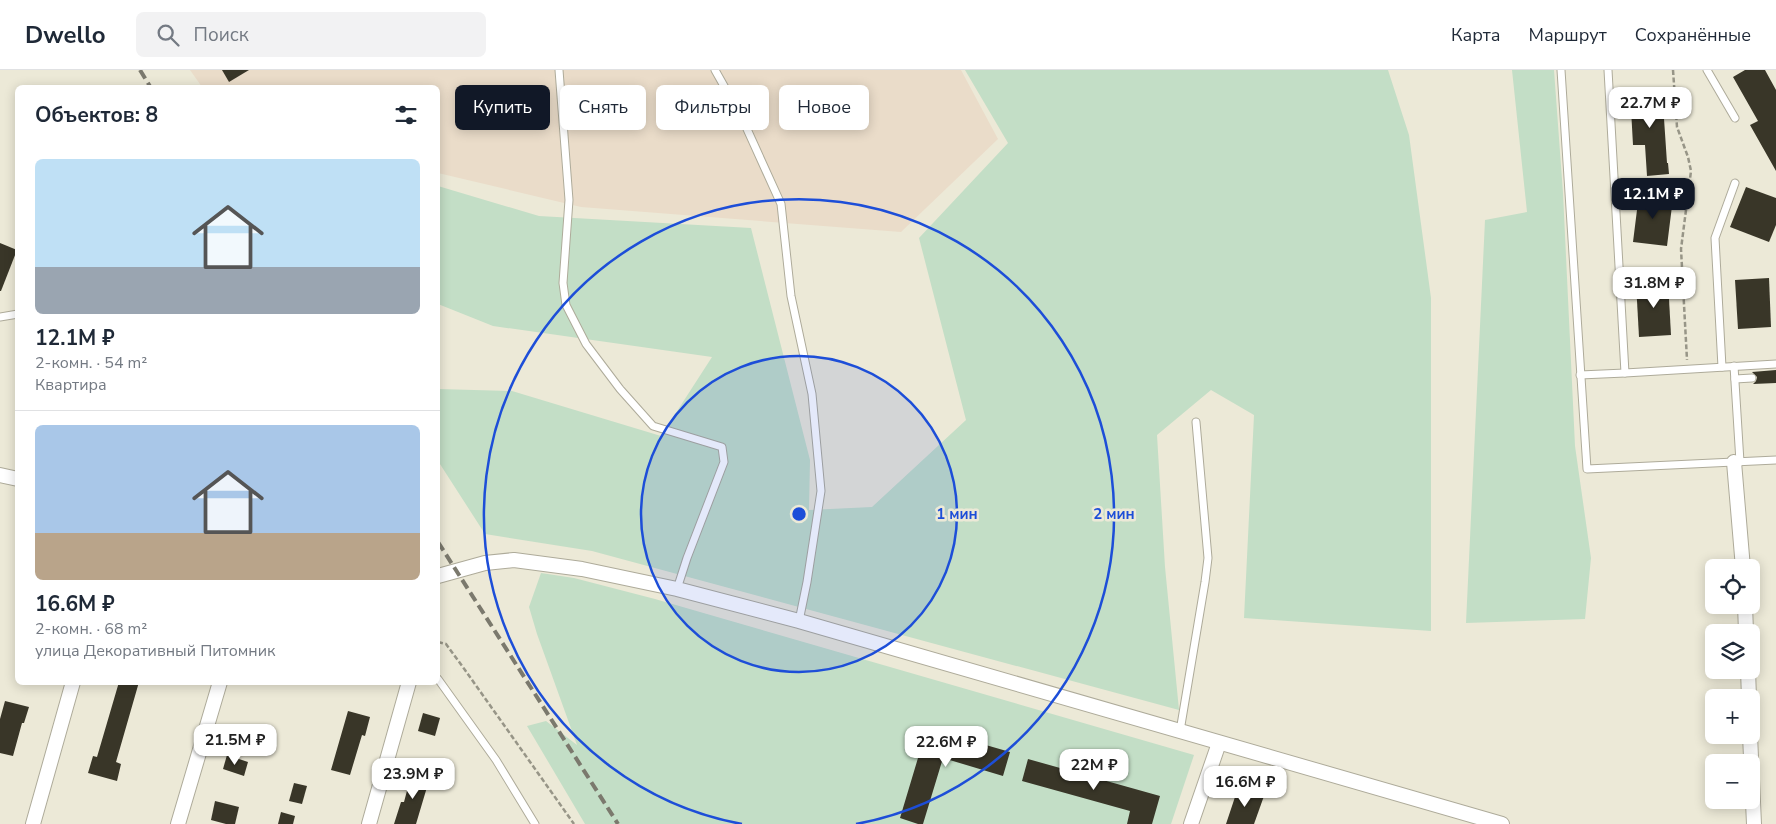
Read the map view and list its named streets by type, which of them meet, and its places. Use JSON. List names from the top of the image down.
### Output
{
  "page": {
    "header": "Dwello",
    "search": "Поиск",
    "nav": ["Карта", "Маршрут", "Сохранённые"],
    "chip": [
      "Купить",
      "Снять",
      "Фильтры",
      "Новое"
    ],
    "heading": "Объектов: 8",
    "price": [
      "22.7M ₽",
      "12.1M ₽",
      "31.8M ₽",
      "21.5M ₽",
      "22.6M ₽",
      "22M ₽",
      "23.9M ₽",
      "16.6M ₽"
    ],
    "list": [
      {
        "name": "12.1M ₽",
        "note": "2-комн. · 54 m² · Квартира"
      },
      {
        "name": "16.6M ₽",
        "note": "2-комн. · 68 m² · улица Декоративный Питомник"
      }
    ],
    "map_buttons": ["+", "−"]
  },
  "rings": ["1 мин", "2 мин"]
}
